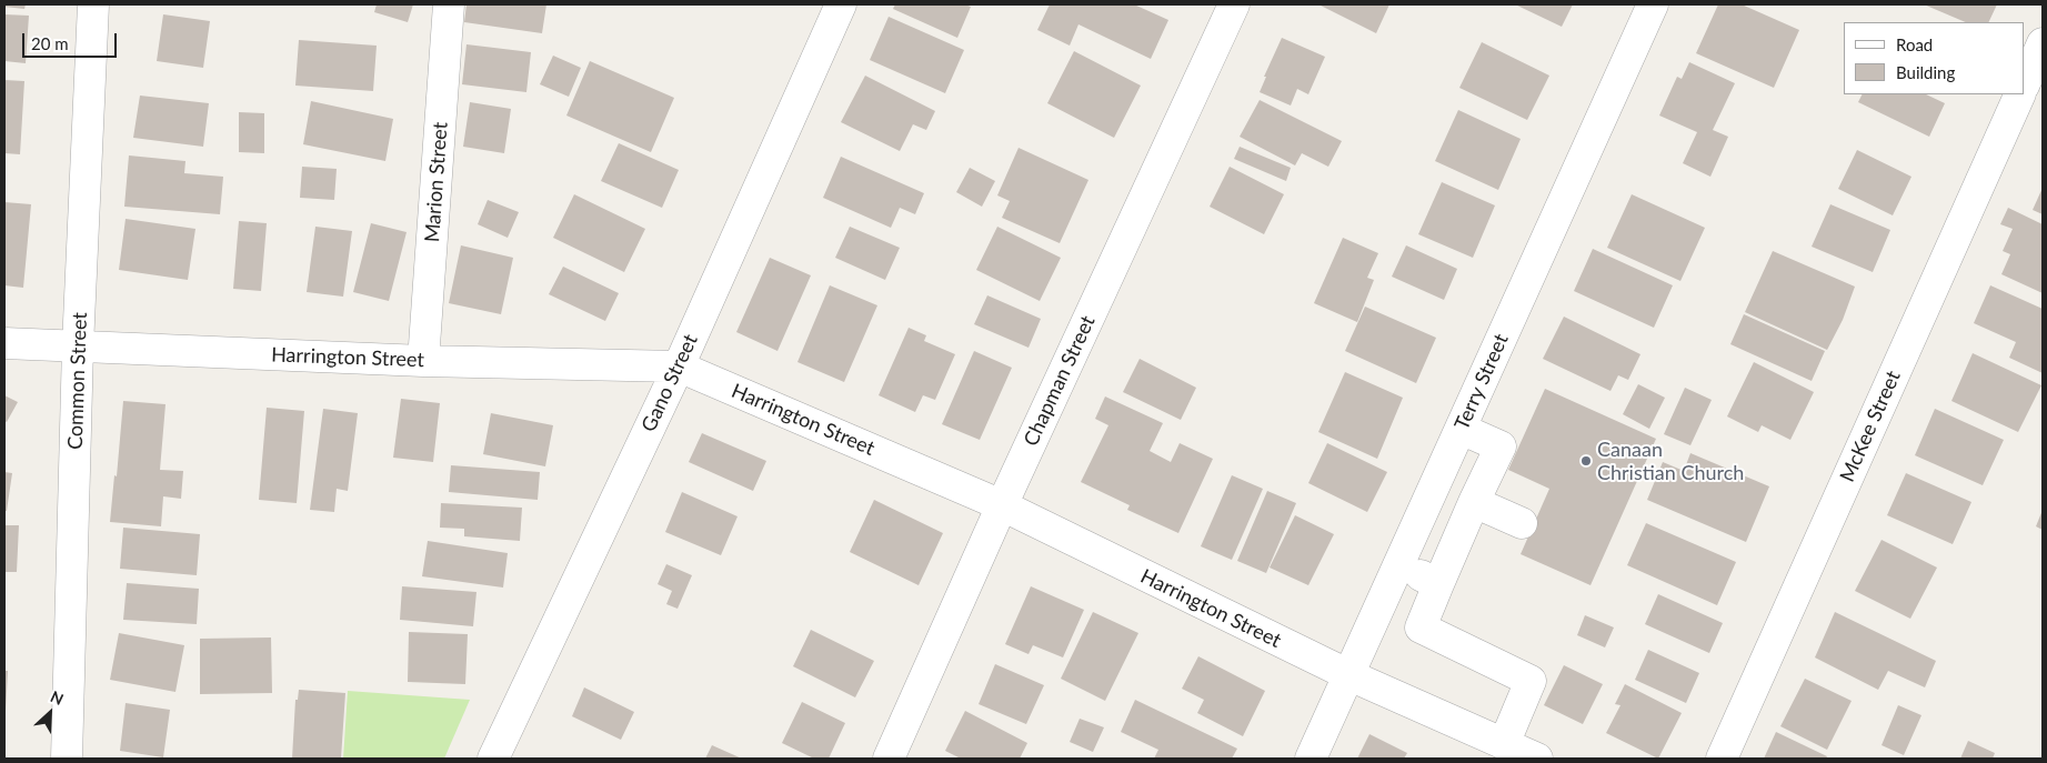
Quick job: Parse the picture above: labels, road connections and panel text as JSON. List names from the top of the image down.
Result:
{
  "streets": {
    "street": [
      "Marion Street",
      "Harrington Street",
      "Common Street",
      "Chapman Street",
      "Terry Street",
      "Gano Street",
      "McKee Street"
    ]
  },
  "crossings": [
    ["Marion Street", "Harrington Street"],
    ["Harrington Street", "Common Street"],
    ["Harrington Street", "Chapman Street"],
    ["Harrington Street", "Terry Street"],
    ["Harrington Street", "Gano Street"]
  ],
  "places": ["Canaan Christian Church"],
  "legend": ["Road", "Building"],
  "scale_bar": "20 m",
  "north": "top right"
}
